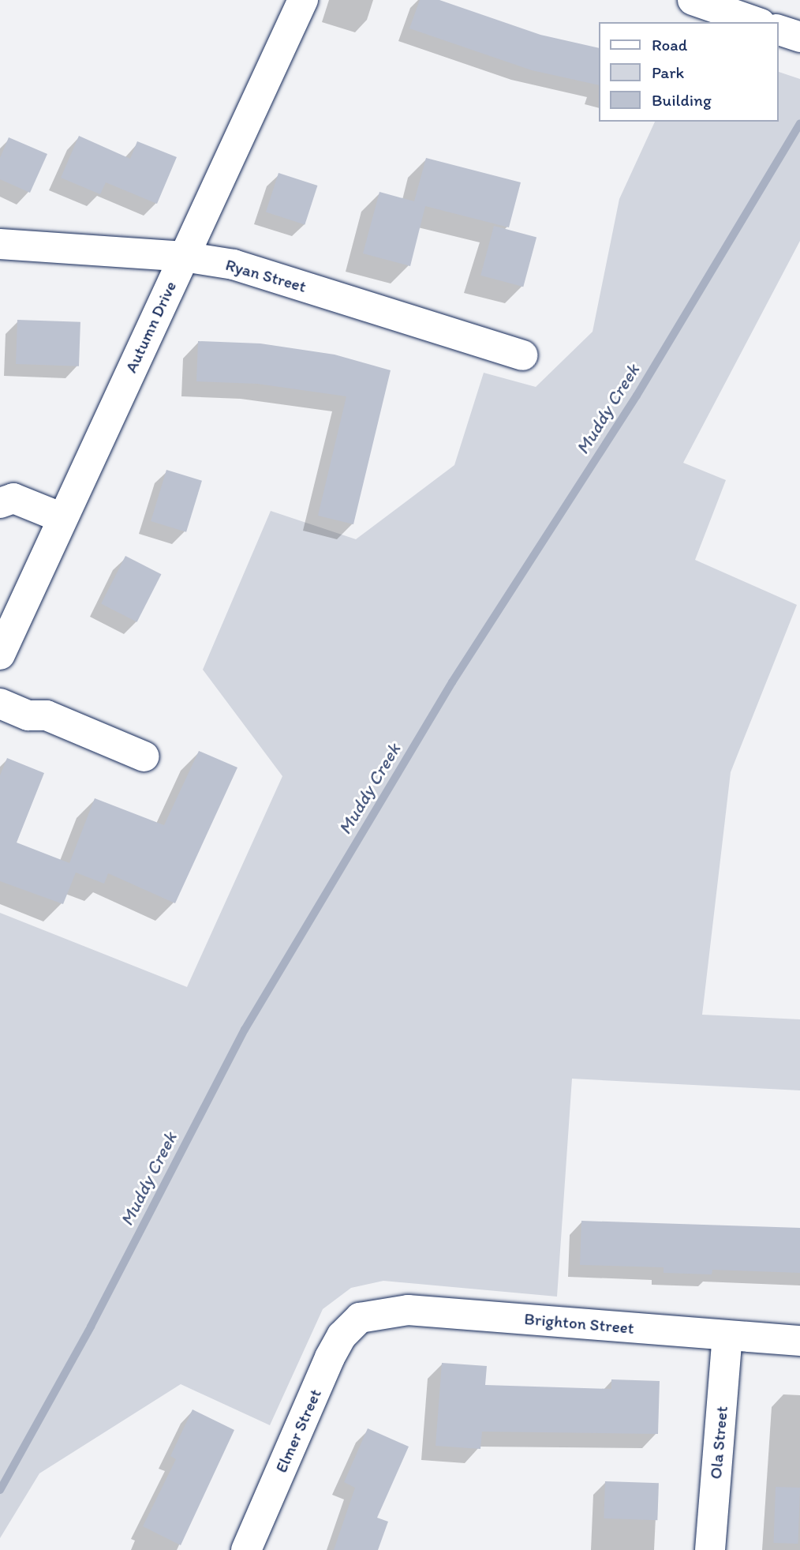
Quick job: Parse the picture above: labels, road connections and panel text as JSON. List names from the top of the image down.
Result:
{
  "streets": {
    "street": [
      "Ryan Street",
      "Autumn Drive",
      "Brighton Street",
      "Elmer Street",
      "Ola Street"
    ]
  },
  "crossings": [
    ["Ryan Street", "Autumn Drive"],
    ["Brighton Street", "Elmer Street"],
    ["Brighton Street", "Ola Street"]
  ],
  "water": ["Muddy Creek"],
  "legend": ["Road", "Park", "Building"]
}
